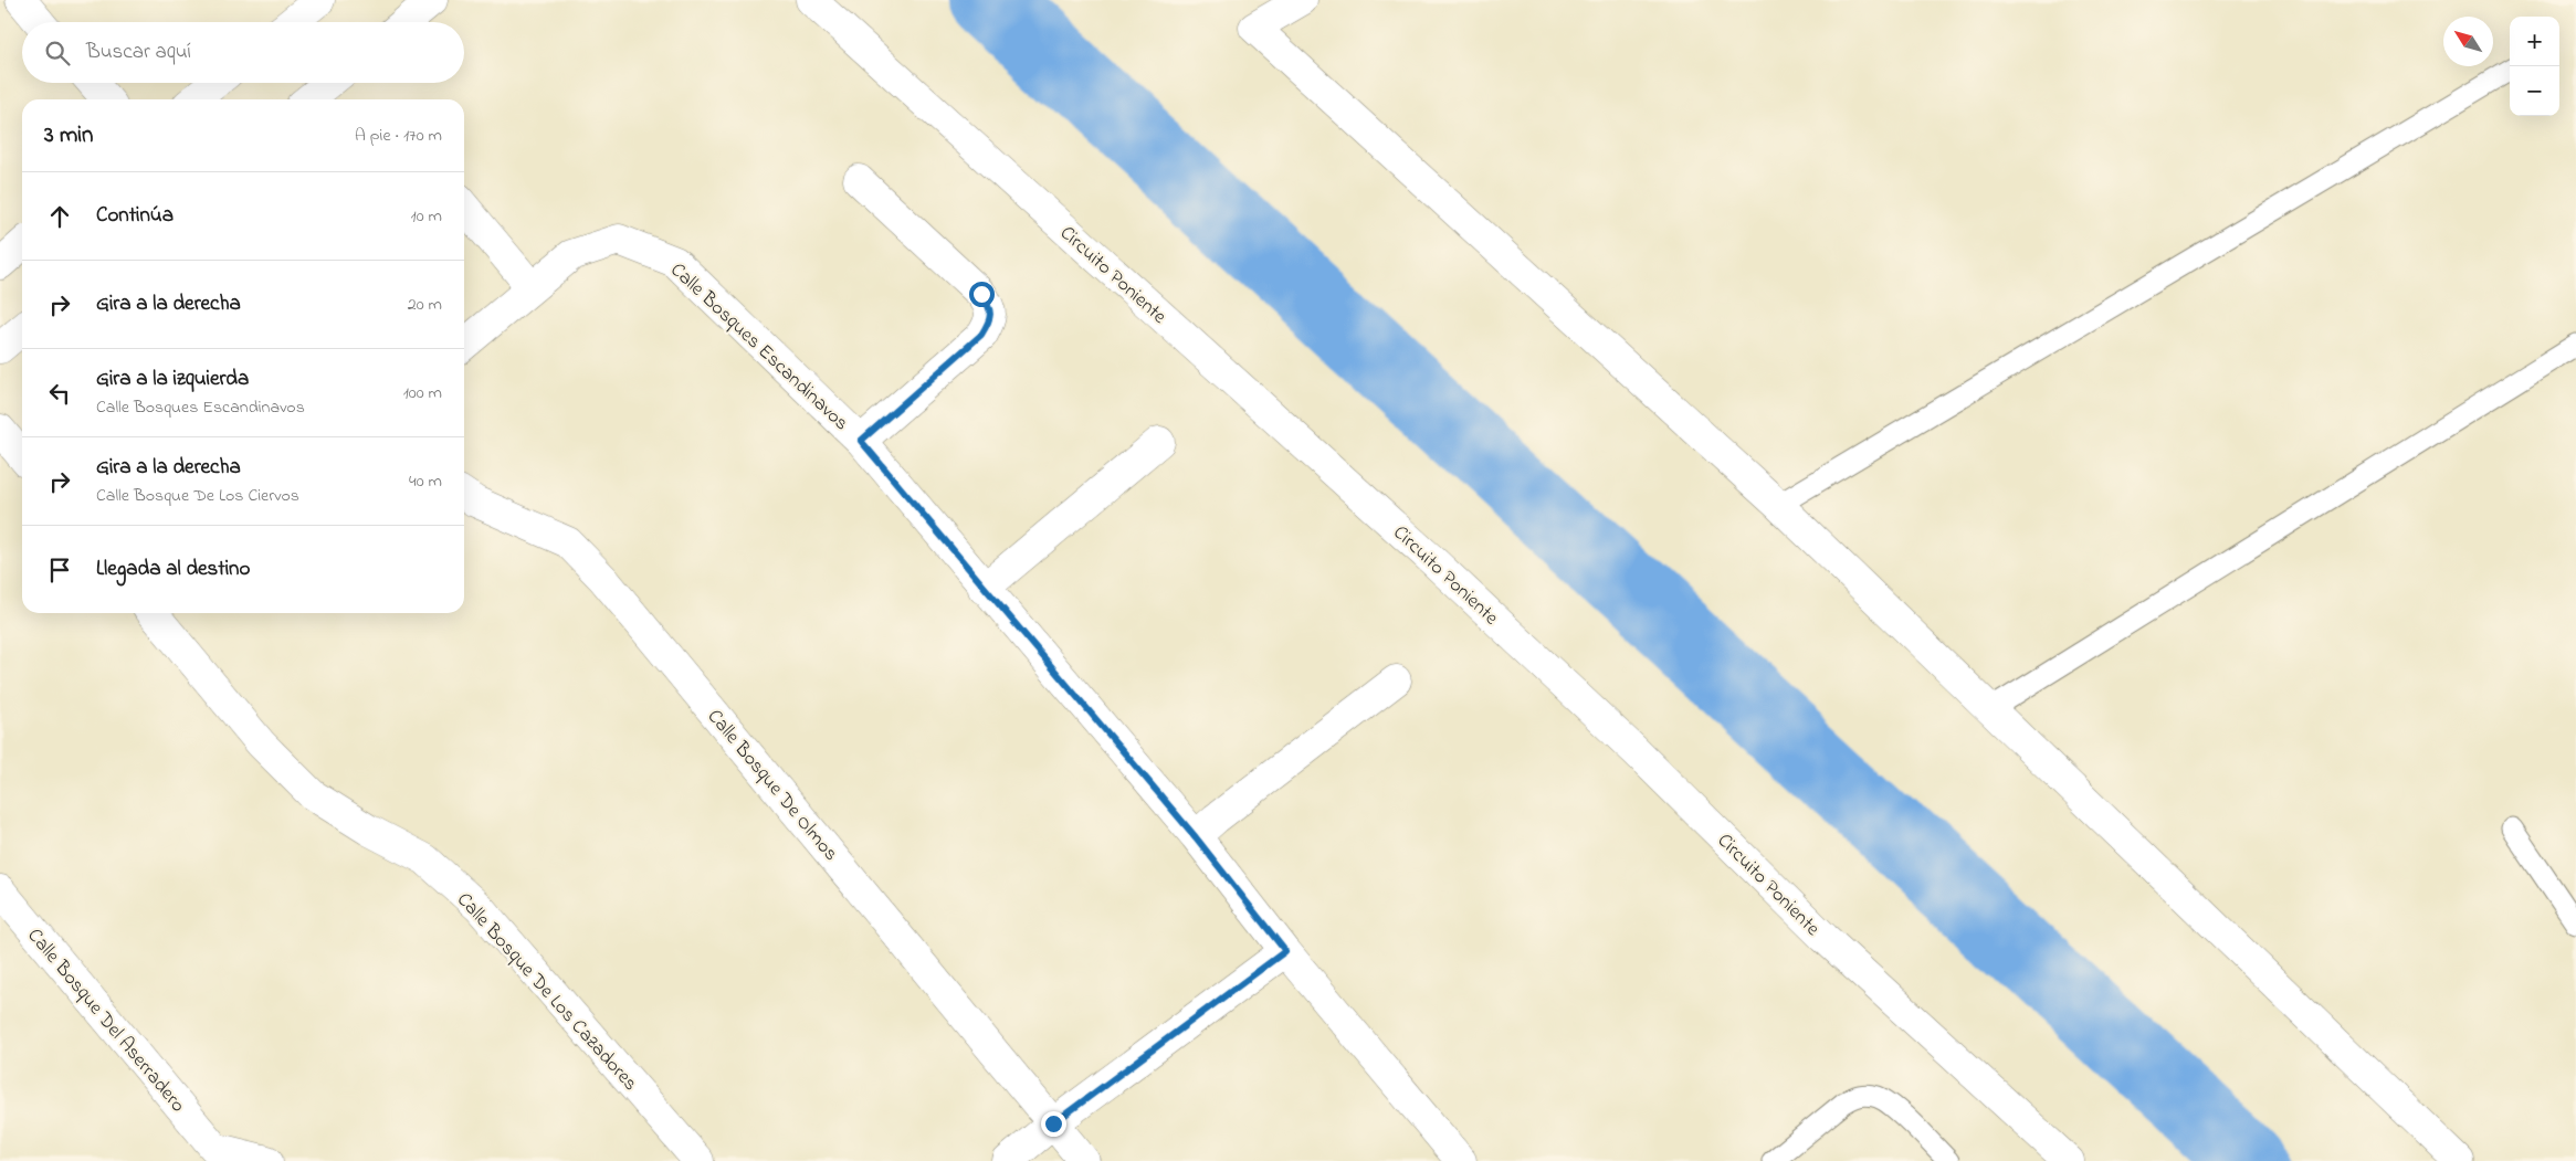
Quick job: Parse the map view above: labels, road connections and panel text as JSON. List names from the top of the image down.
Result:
{
  "streets": {
    "street": [
      "Circuito Poniente",
      "Calle Bosques Escandinavos",
      "Calle Bosque De Olmos",
      "Calle Bosque De Los Cazadores",
      "Calle Bosque Del Aserradero"
    ]
  },
  "north": "top left",
  "page": {
    "map_buttons": ["+", "−"],
    "search": "Buscar aquí",
    "heading": ["3 min", "A pie · 170 m"],
    "list": [
      ["Continúa", "10 m"],
      ["Gira a la derecha", "20 m"],
      ["Gira a la izquierda", "Calle Bosques Escandinavos", "100 m"],
      ["Gira a la derecha", "Calle Bosque De Los Ciervos", "40 m"],
      "Llegada al destino"
    ]
  }
}
